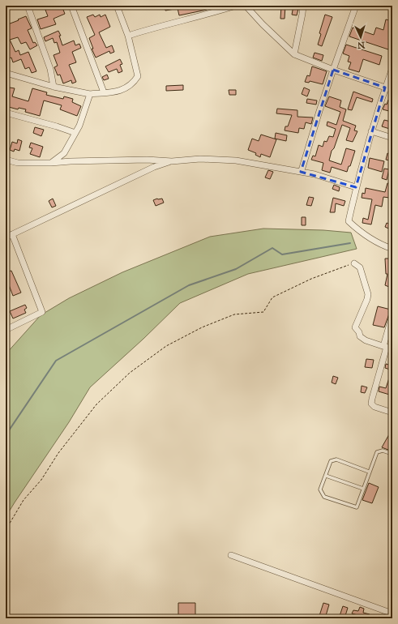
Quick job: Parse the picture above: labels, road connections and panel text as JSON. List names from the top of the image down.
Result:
{
  "north": "bottom"
}
